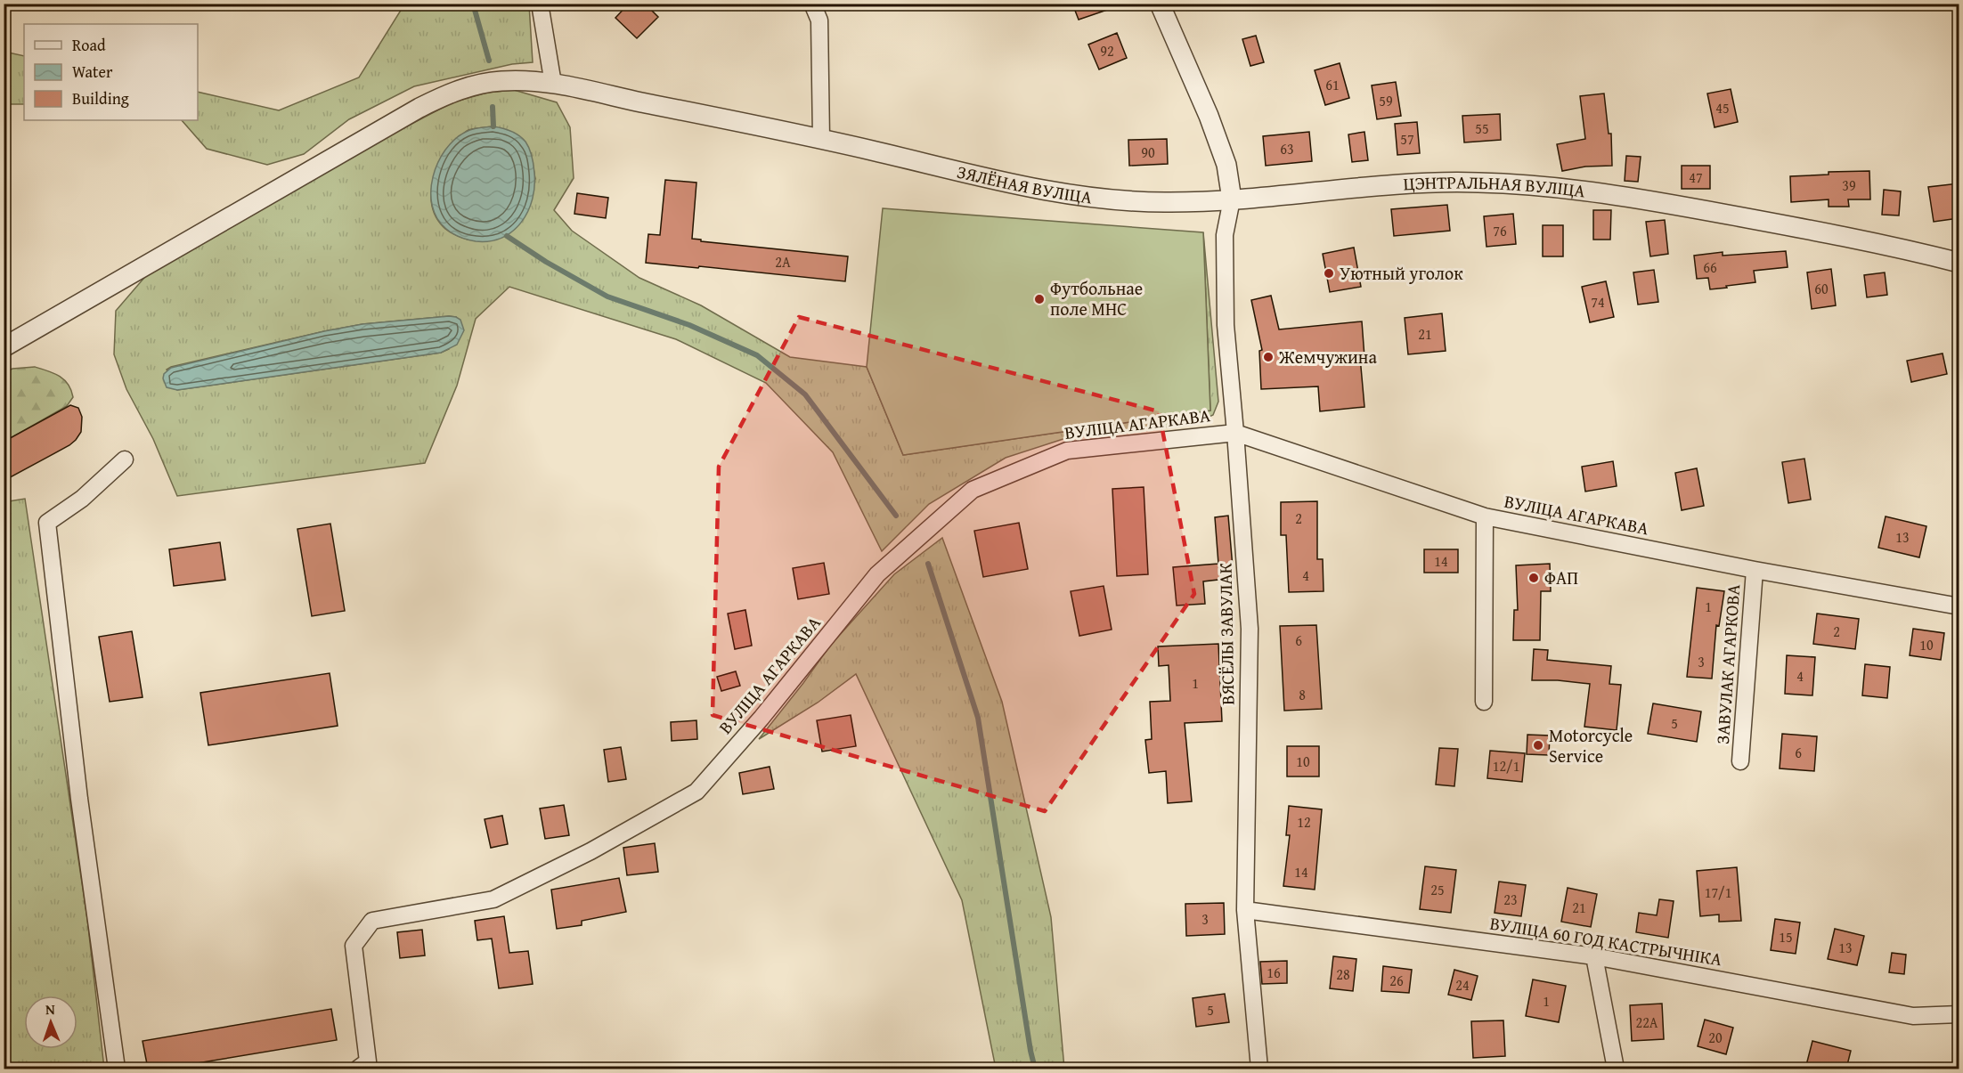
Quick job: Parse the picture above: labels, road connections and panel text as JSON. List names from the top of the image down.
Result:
{
  "streets": {
    "street": [
      "ЗЯЛЁНАЯ ВУЛІЦА",
      "ЦЭНТРАЛЬНАЯ ВУЛІЦА",
      "ВУЛІЦА АГАРКАВА",
      "ВЯСЁЛЫ ЗАВУЛАК",
      "ЗАВУЛАК АГАРКОВА",
      "ВУЛІЦА 60 ГОД КАСТРЫЧНІКА"
    ]
  },
  "crossings": [
    ["ЗЯЛЁНАЯ ВУЛІЦА", "ЦЭНТРАЛЬНАЯ ВУЛІЦА"],
    ["ЗЯЛЁНАЯ ВУЛІЦА", "ВЯСЁЛЫ ЗАВУЛАК"],
    ["ЦЭНТРАЛЬНАЯ ВУЛІЦА", "ВЯСЁЛЫ ЗАВУЛАК"],
    ["ВУЛІЦА АГАРКАВА", "ВЯСЁЛЫ ЗАВУЛАК"],
    ["ВУЛІЦА АГАРКАВА", "ЗАВУЛАК АГАРКОВА"],
    ["ВЯСЁЛЫ ЗАВУЛАК", "ВУЛІЦА 60 ГОД КАСТРЫЧНІКА"]
  ],
  "places": [
    "Уютный уголок",
    "Футбольнае поле МНС",
    "Жемчужина",
    "ФАП",
    "Motorcycle Service"
  ],
  "house_numbers": [
    "92",
    "61",
    "59",
    "45",
    "55",
    "57",
    "63",
    "90",
    "47",
    "39",
    "76",
    "2А",
    "66",
    "60",
    "74",
    "21",
    "2",
    "13",
    "14",
    "4",
    "1",
    "2",
    "6",
    "10",
    "3",
    "4",
    "1",
    "8",
    "5",
    "6",
    "10",
    "12/1",
    "12",
    "14",
    "25",
    "17/1",
    "23",
    "21",
    "3",
    "15",
    "13",
    "16",
    "28",
    "26",
    "24",
    "1",
    "5",
    "22А",
    "20"
  ],
  "legend": ["Road", "Water", "Building"],
  "north": "top"
}
